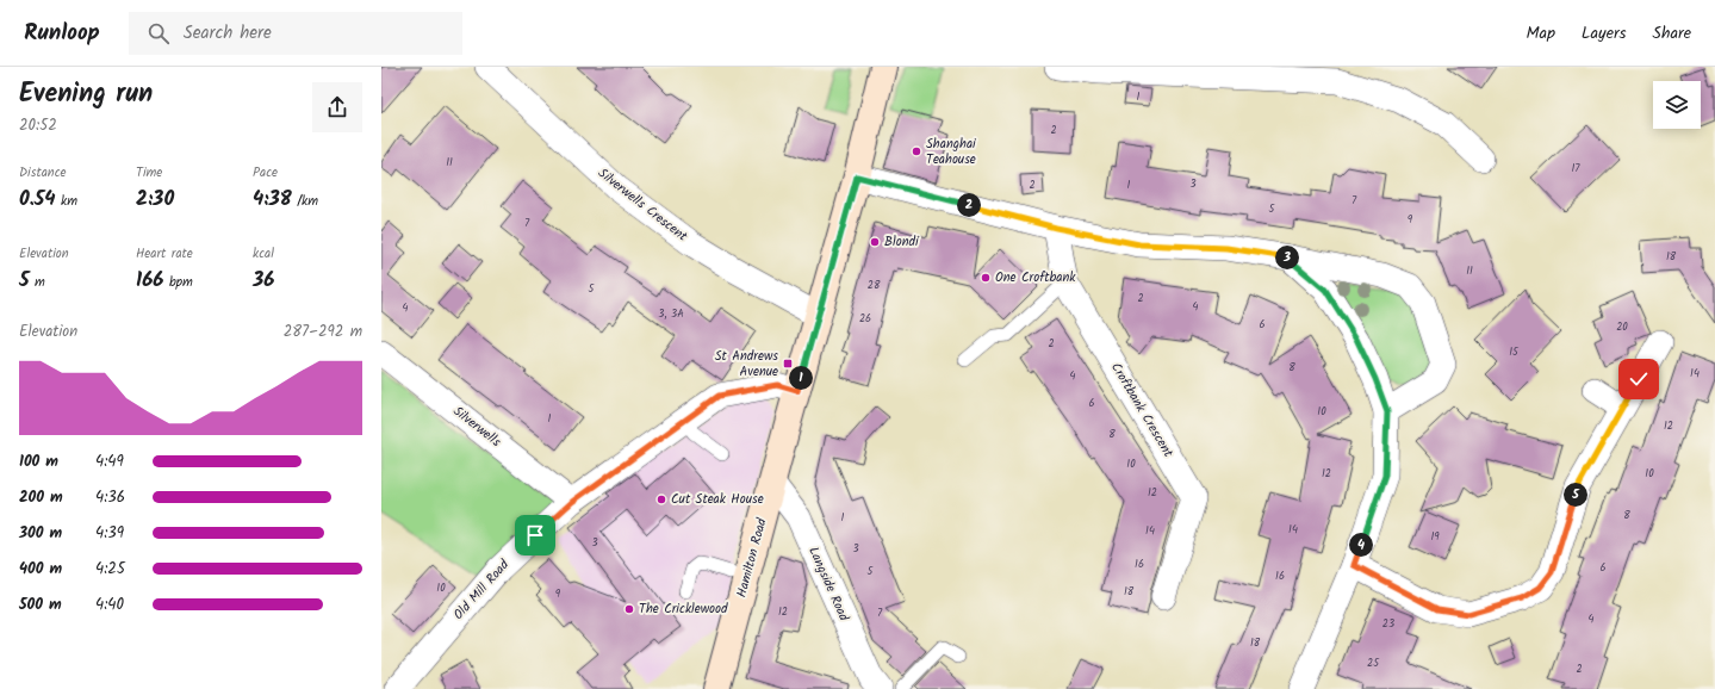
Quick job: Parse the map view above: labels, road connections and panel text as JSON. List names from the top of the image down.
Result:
{
  "streets": {
    "main road": ["Hamilton Road"],
    "street": [
      "Silverwells Crescent",
      "Croftbank Crescent",
      "Silverwells",
      "Langside Road",
      "Old Mill Road"
    ]
  },
  "crossings": [
    ["Silverwells Crescent", "Hamilton Road"],
    ["Silverwells", "Old Mill Road"],
    ["Hamilton Road", "Langside Road"],
    ["Hamilton Road", "Old Mill Road"]
  ],
  "places": {
    "other": [
      "Shanghai Teahouse",
      "Blondi",
      "One Croftbank",
      "Cut Steak House",
      "The Cricklewood"
    ],
    "transit": ["St Andrews Avenue"]
  },
  "house_numbers": [
    "1",
    "2",
    "11",
    "17",
    "3",
    "2",
    "1",
    "7",
    "5",
    "9",
    "7",
    "18",
    "11",
    "28",
    "5",
    "2",
    "4",
    "4",
    "3, 3A",
    "26",
    "6",
    "20",
    "2",
    "15",
    "8",
    "14",
    "4",
    "6",
    "10",
    "1",
    "12",
    "8",
    "10",
    "12",
    "10",
    "12",
    "8",
    "1",
    "14",
    "14",
    "19",
    "3",
    "3",
    "16",
    "6",
    "5",
    "16",
    "10",
    "18",
    "9",
    "12",
    "7",
    "4",
    "23",
    "18",
    "25",
    "2"
  ],
  "page": {
    "header": "Runloop",
    "search": "Search here",
    "nav": ["Map", "Layers", "Share"],
    "heading": ["Evening run", "20:52"],
    "stats": [
      ["Distance", "0.54 km"],
      ["Time", "2:30"],
      ["Pace", "4:38 /km"],
      ["Elevation", "5 m"],
      ["Heart rate", "166 bpm"],
      ["kcal", "36"]
    ],
    "pins": [
      "2",
      "3",
      "1",
      "5",
      "4"
    ],
    "chart": ["Elevation", "287–292 m"],
    "list": [
      {
        "name": "100 m",
        "note": "4:49"
      },
      {
        "name": "200 m",
        "note": "4:36"
      },
      {
        "name": "300 m",
        "note": "4:39"
      },
      {
        "name": "400 m",
        "note": "4:25"
      },
      {
        "name": "500 m",
        "note": "4:40"
      }
    ]
  }
}
